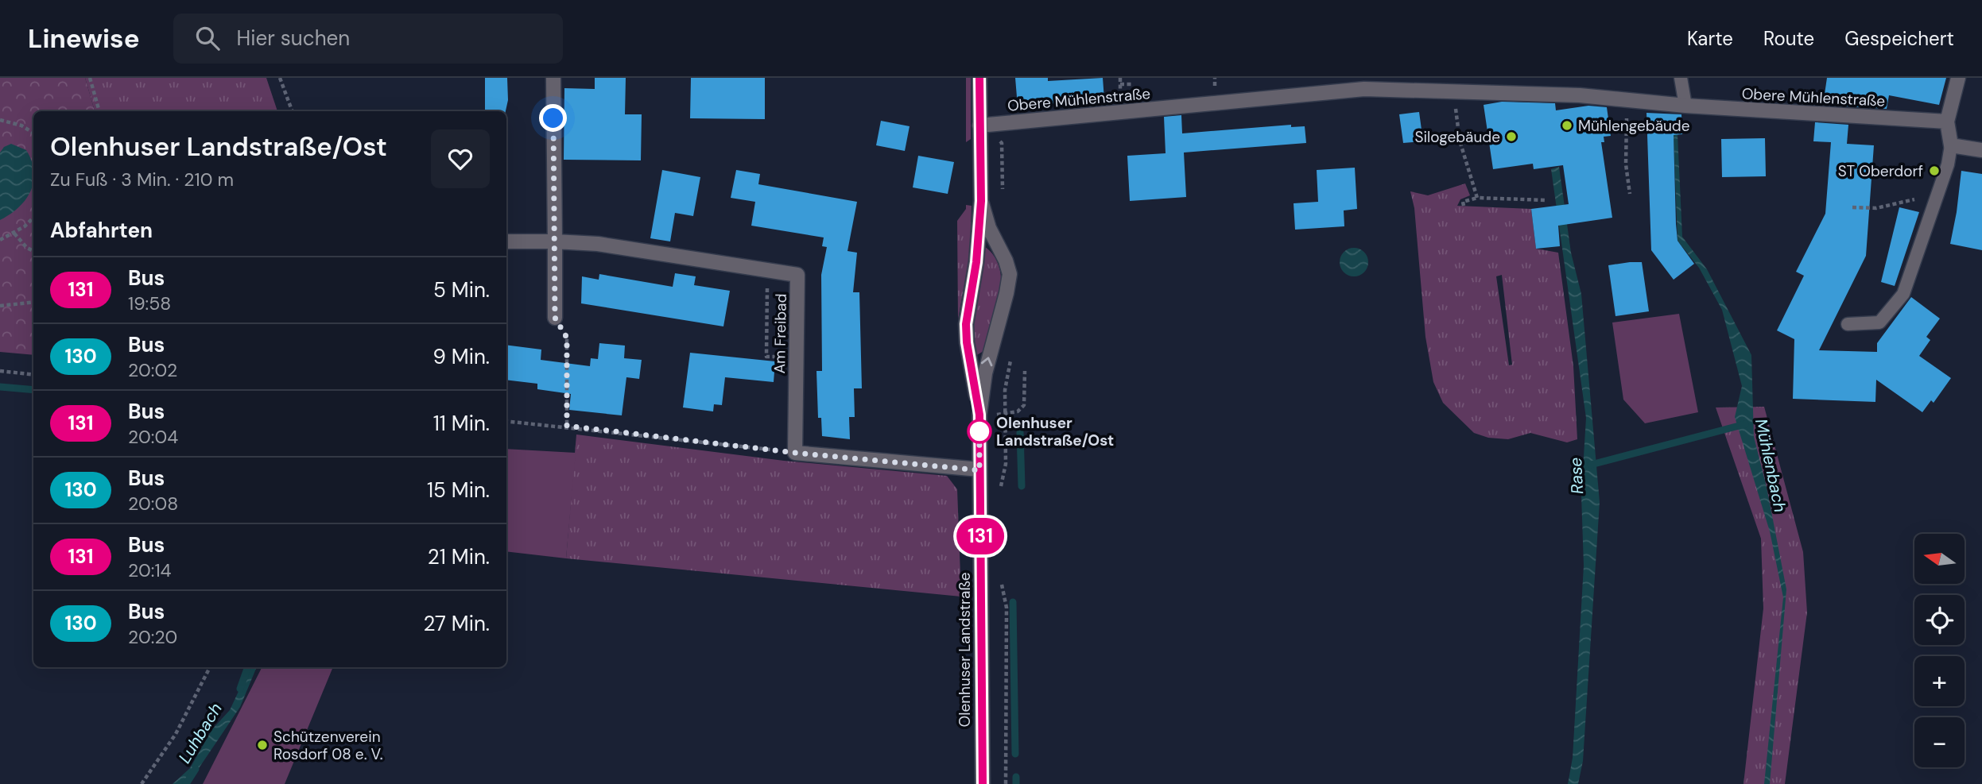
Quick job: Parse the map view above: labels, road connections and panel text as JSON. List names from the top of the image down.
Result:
{
  "streets": {
    "street": ["Obere Mühlenstraße", "Am Freibad", "Olenhuser Landstraße"]
  },
  "crossings": [
    ["Obere Mühlenstraße", "Olenhuser Landstraße"]
  ],
  "water": ["Mühlenbach", "Rase", "Luhbach"],
  "places": [
    "Mühlengebäude",
    "Silogebäude",
    "ST Oberdorf",
    "Olenhuser Landstraße/Ost",
    "Schützenverein Rosdorf 08 e. V."
  ],
  "lines": ["bus line 131"],
  "north": "left",
  "page": {
    "header": "Linewise",
    "search": "Hier suchen",
    "nav": ["Karte", "Route", "Gespeichert"],
    "on_map": "131",
    "heading": [
      ["Olenhuser Landstraße/Ost", "Zu Fuß · 3 Min. · 210 m"],
      "Abfahrten"
    ],
    "list": [
      {
        "mark": "131",
        "name": "Bus",
        "note": "19:58",
        "value": "5 Min."
      },
      {
        "mark": "130",
        "name": "Bus",
        "note": "20:02",
        "value": "9 Min."
      },
      {
        "mark": "131",
        "name": "Bus",
        "note": "20:04",
        "value": "11 Min."
      },
      {
        "mark": "130",
        "name": "Bus",
        "note": "20:08",
        "value": "15 Min."
      },
      {
        "mark": "131",
        "name": "Bus",
        "note": "20:14",
        "value": "21 Min."
      },
      {
        "mark": "130",
        "name": "Bus",
        "note": "20:20",
        "value": "27 Min."
      }
    ],
    "map_buttons": ["+", "−"]
  }
}
